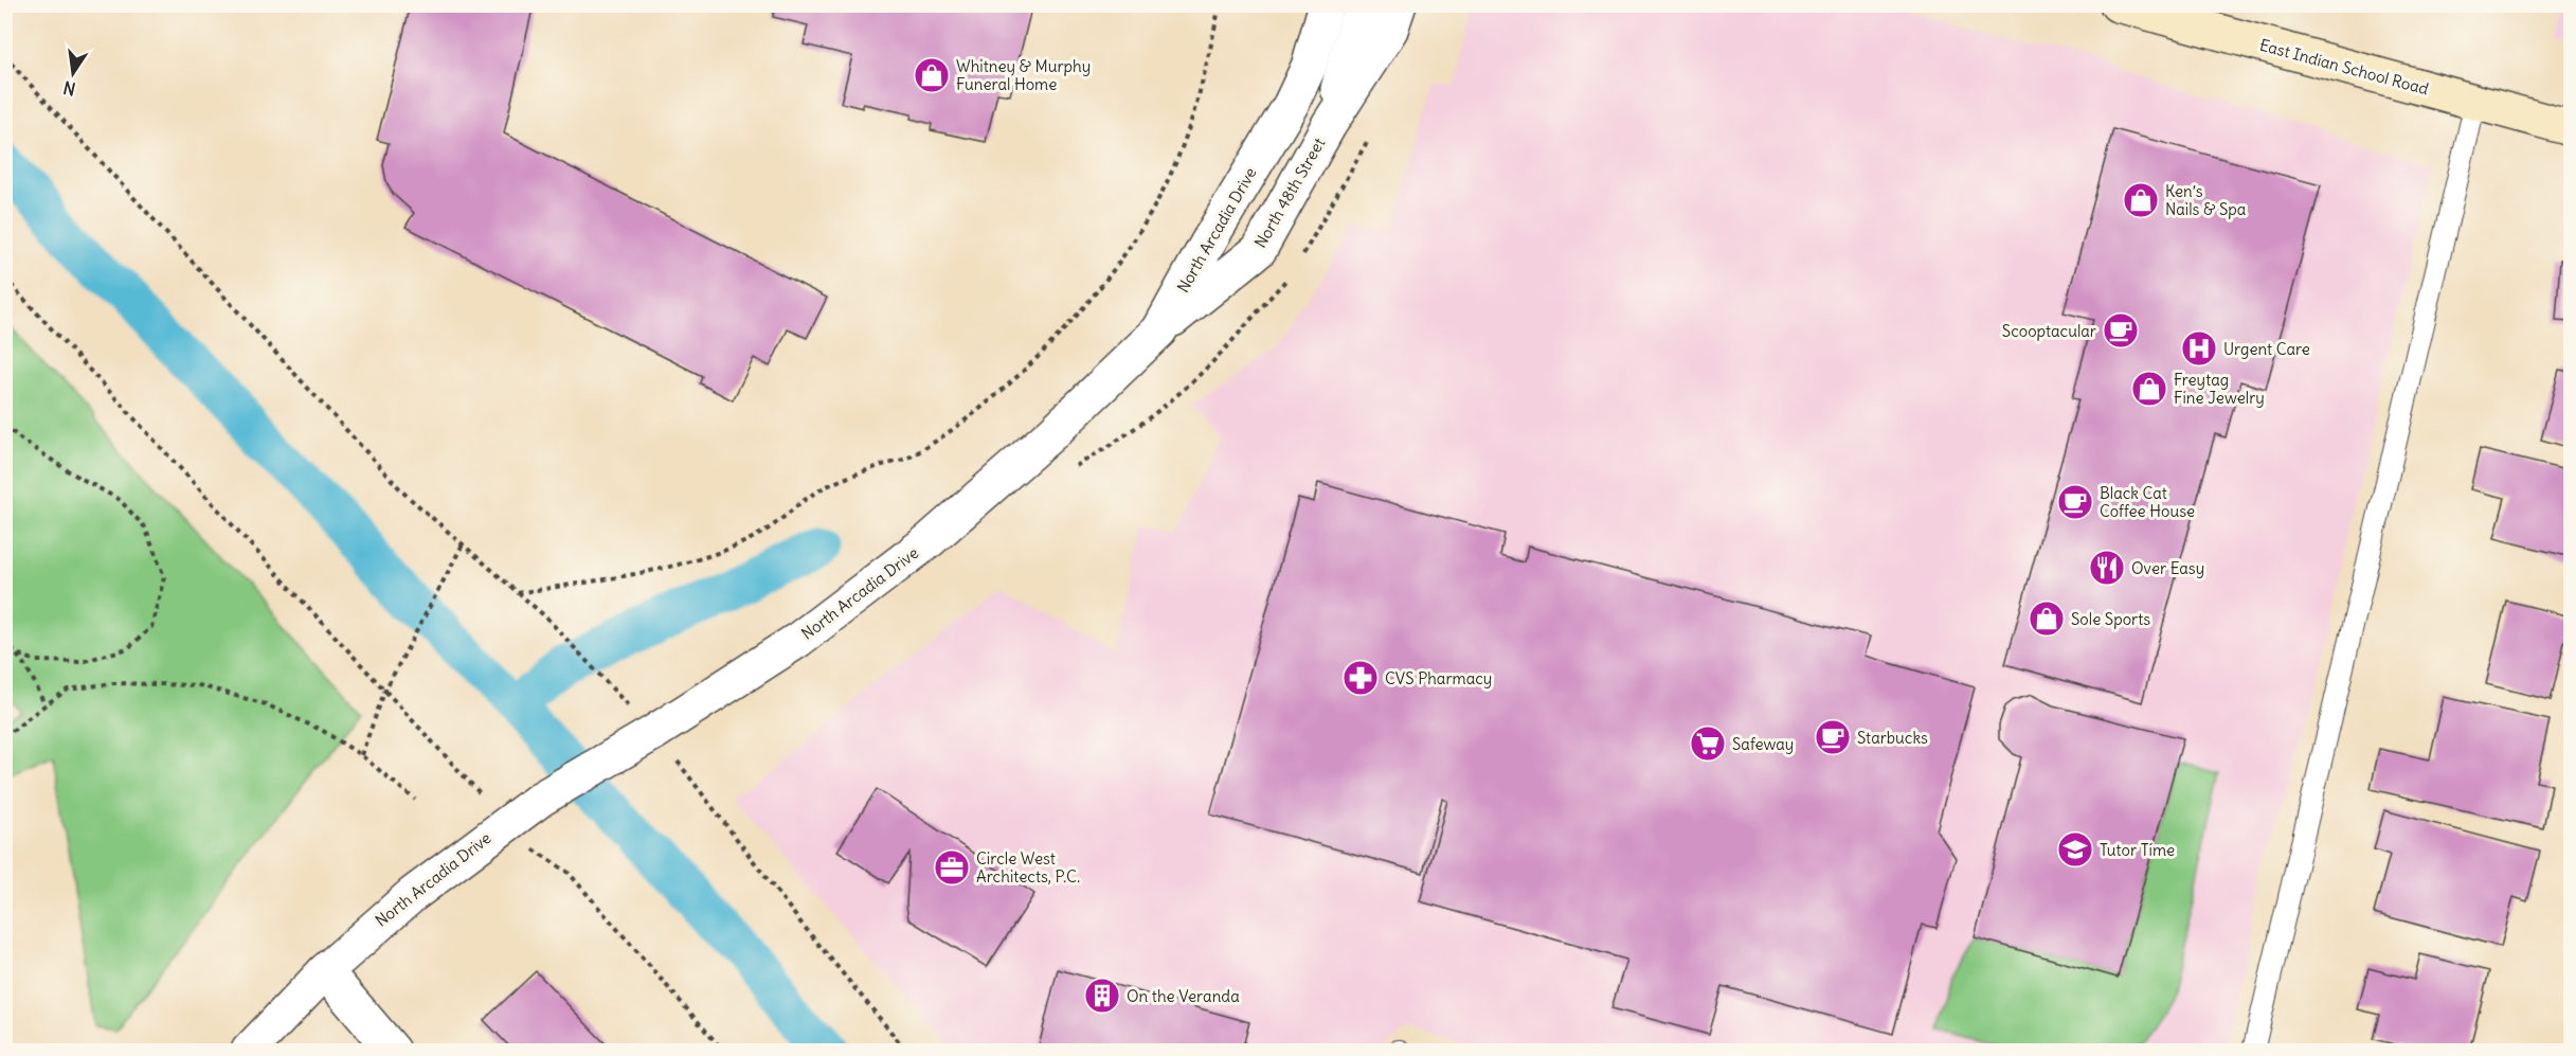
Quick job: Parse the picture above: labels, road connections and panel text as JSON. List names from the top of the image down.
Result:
{
  "streets": {
    "main road": ["East Indian School Road"],
    "street": ["North 48th Street", "North Arcadia Drive"]
  },
  "crossings": [
    ["North 48th Street", "North Arcadia Drive"]
  ],
  "places": {
    "shop": [
      "Whitney & Murphy Funeral Home",
      "Ken’s Nails & Spa",
      "Freytag Fine Jewelry",
      "Sole Sports"
    ],
    "cafe": ["Scooptacular", "Black Cat Coffee House", "Starbucks"],
    "hospital": ["Urgent Care"],
    "restaurant": ["Over Easy"],
    "pharmacy": ["CVS Pharmacy"],
    "supermarket": ["Safeway"],
    "school or university": ["Tutor Time"],
    "office": ["Circle West Architects, P.C."],
    "building": ["On the Veranda"]
  },
  "north": "bottom"
}
